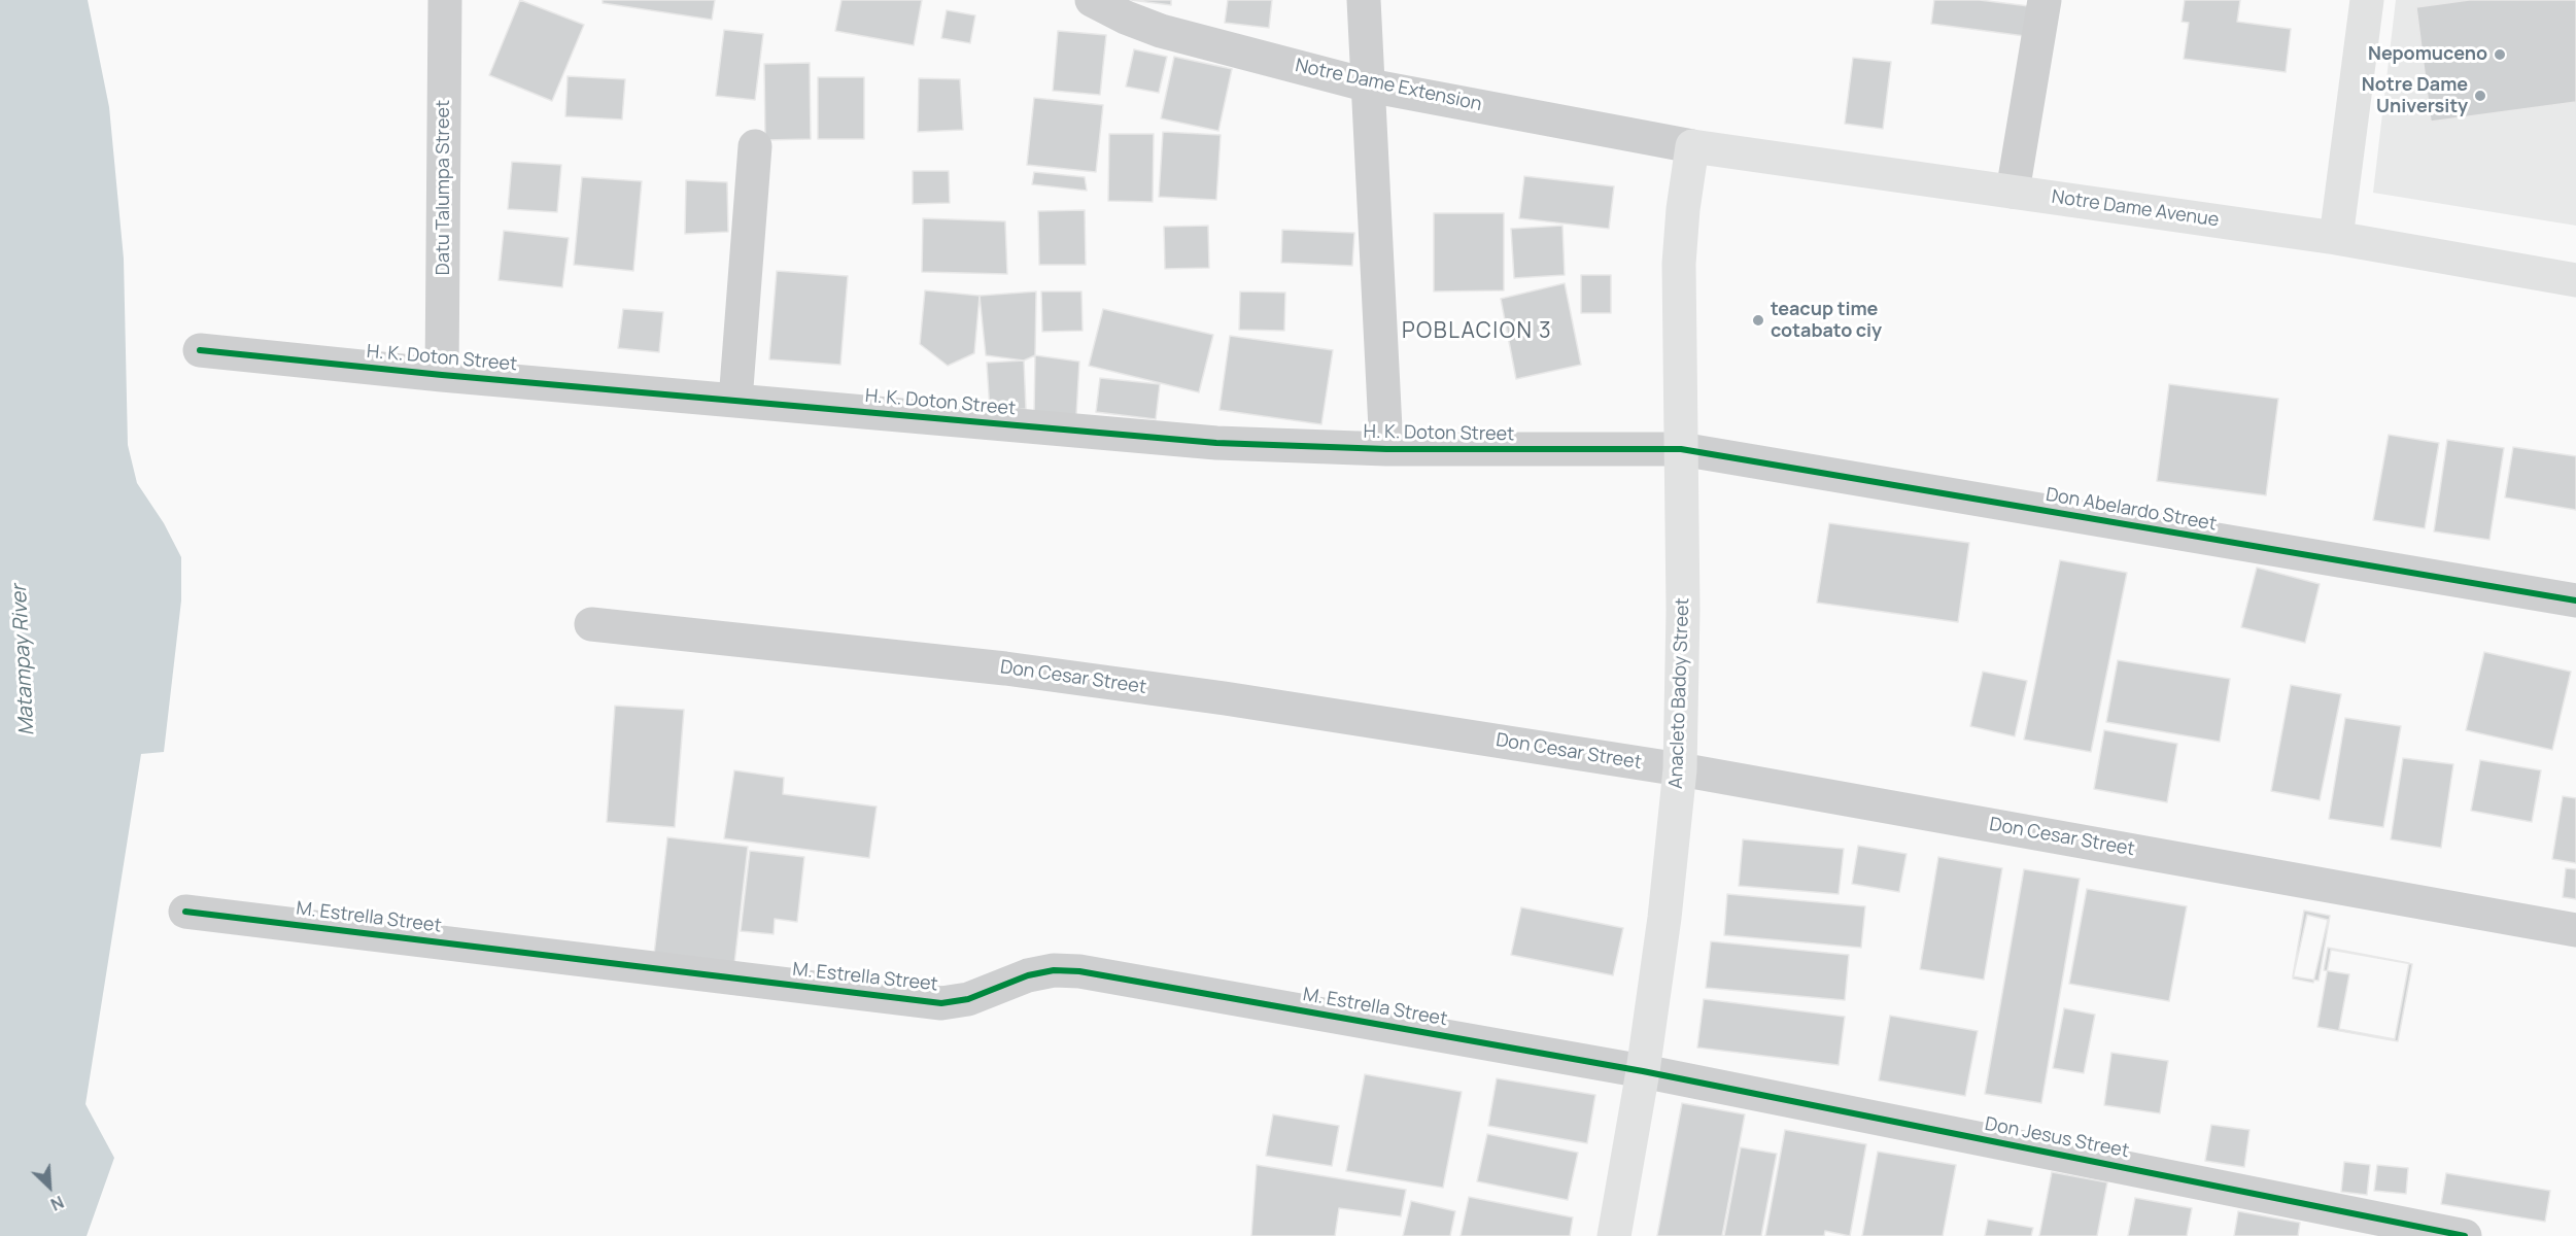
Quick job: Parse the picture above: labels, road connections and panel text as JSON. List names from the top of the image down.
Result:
{
  "streets": {
    "main road": ["Notre Dame Avenue", "Anacleto Badoy Street"],
    "street": [
      "Notre Dame Extension",
      "Datu Talumpa Street",
      "H. K. Doton Street",
      "Don Abelardo Street",
      "Don Cesar Street",
      "M. Estrella Street",
      "Don Jesus Street"
    ]
  },
  "crossings": [
    ["Notre Dame Extension", "Notre Dame Avenue"],
    ["Notre Dame Extension", "Anacleto Badoy Street"],
    ["Datu Talumpa Street", "H. K. Doton Street"],
    ["Notre Dame Avenue", "Anacleto Badoy Street"],
    ["H. K. Doton Street", "Don Abelardo Street"],
    ["H. K. Doton Street", "Anacleto Badoy Street"],
    ["Don Abelardo Street", "Anacleto Badoy Street"],
    ["Don Cesar Street", "Anacleto Badoy Street"],
    ["Anacleto Badoy Street", "M. Estrella Street"],
    ["Anacleto Badoy Street", "Don Jesus Street"],
    ["M. Estrella Street", "Don Jesus Street"]
  ],
  "districts": ["POBLACION 3"],
  "water": ["Matampay River"],
  "places": ["Nepomuceno", "Notre Dame University", "teacup time cotabato ciy"],
  "north": "bottom right"
}
